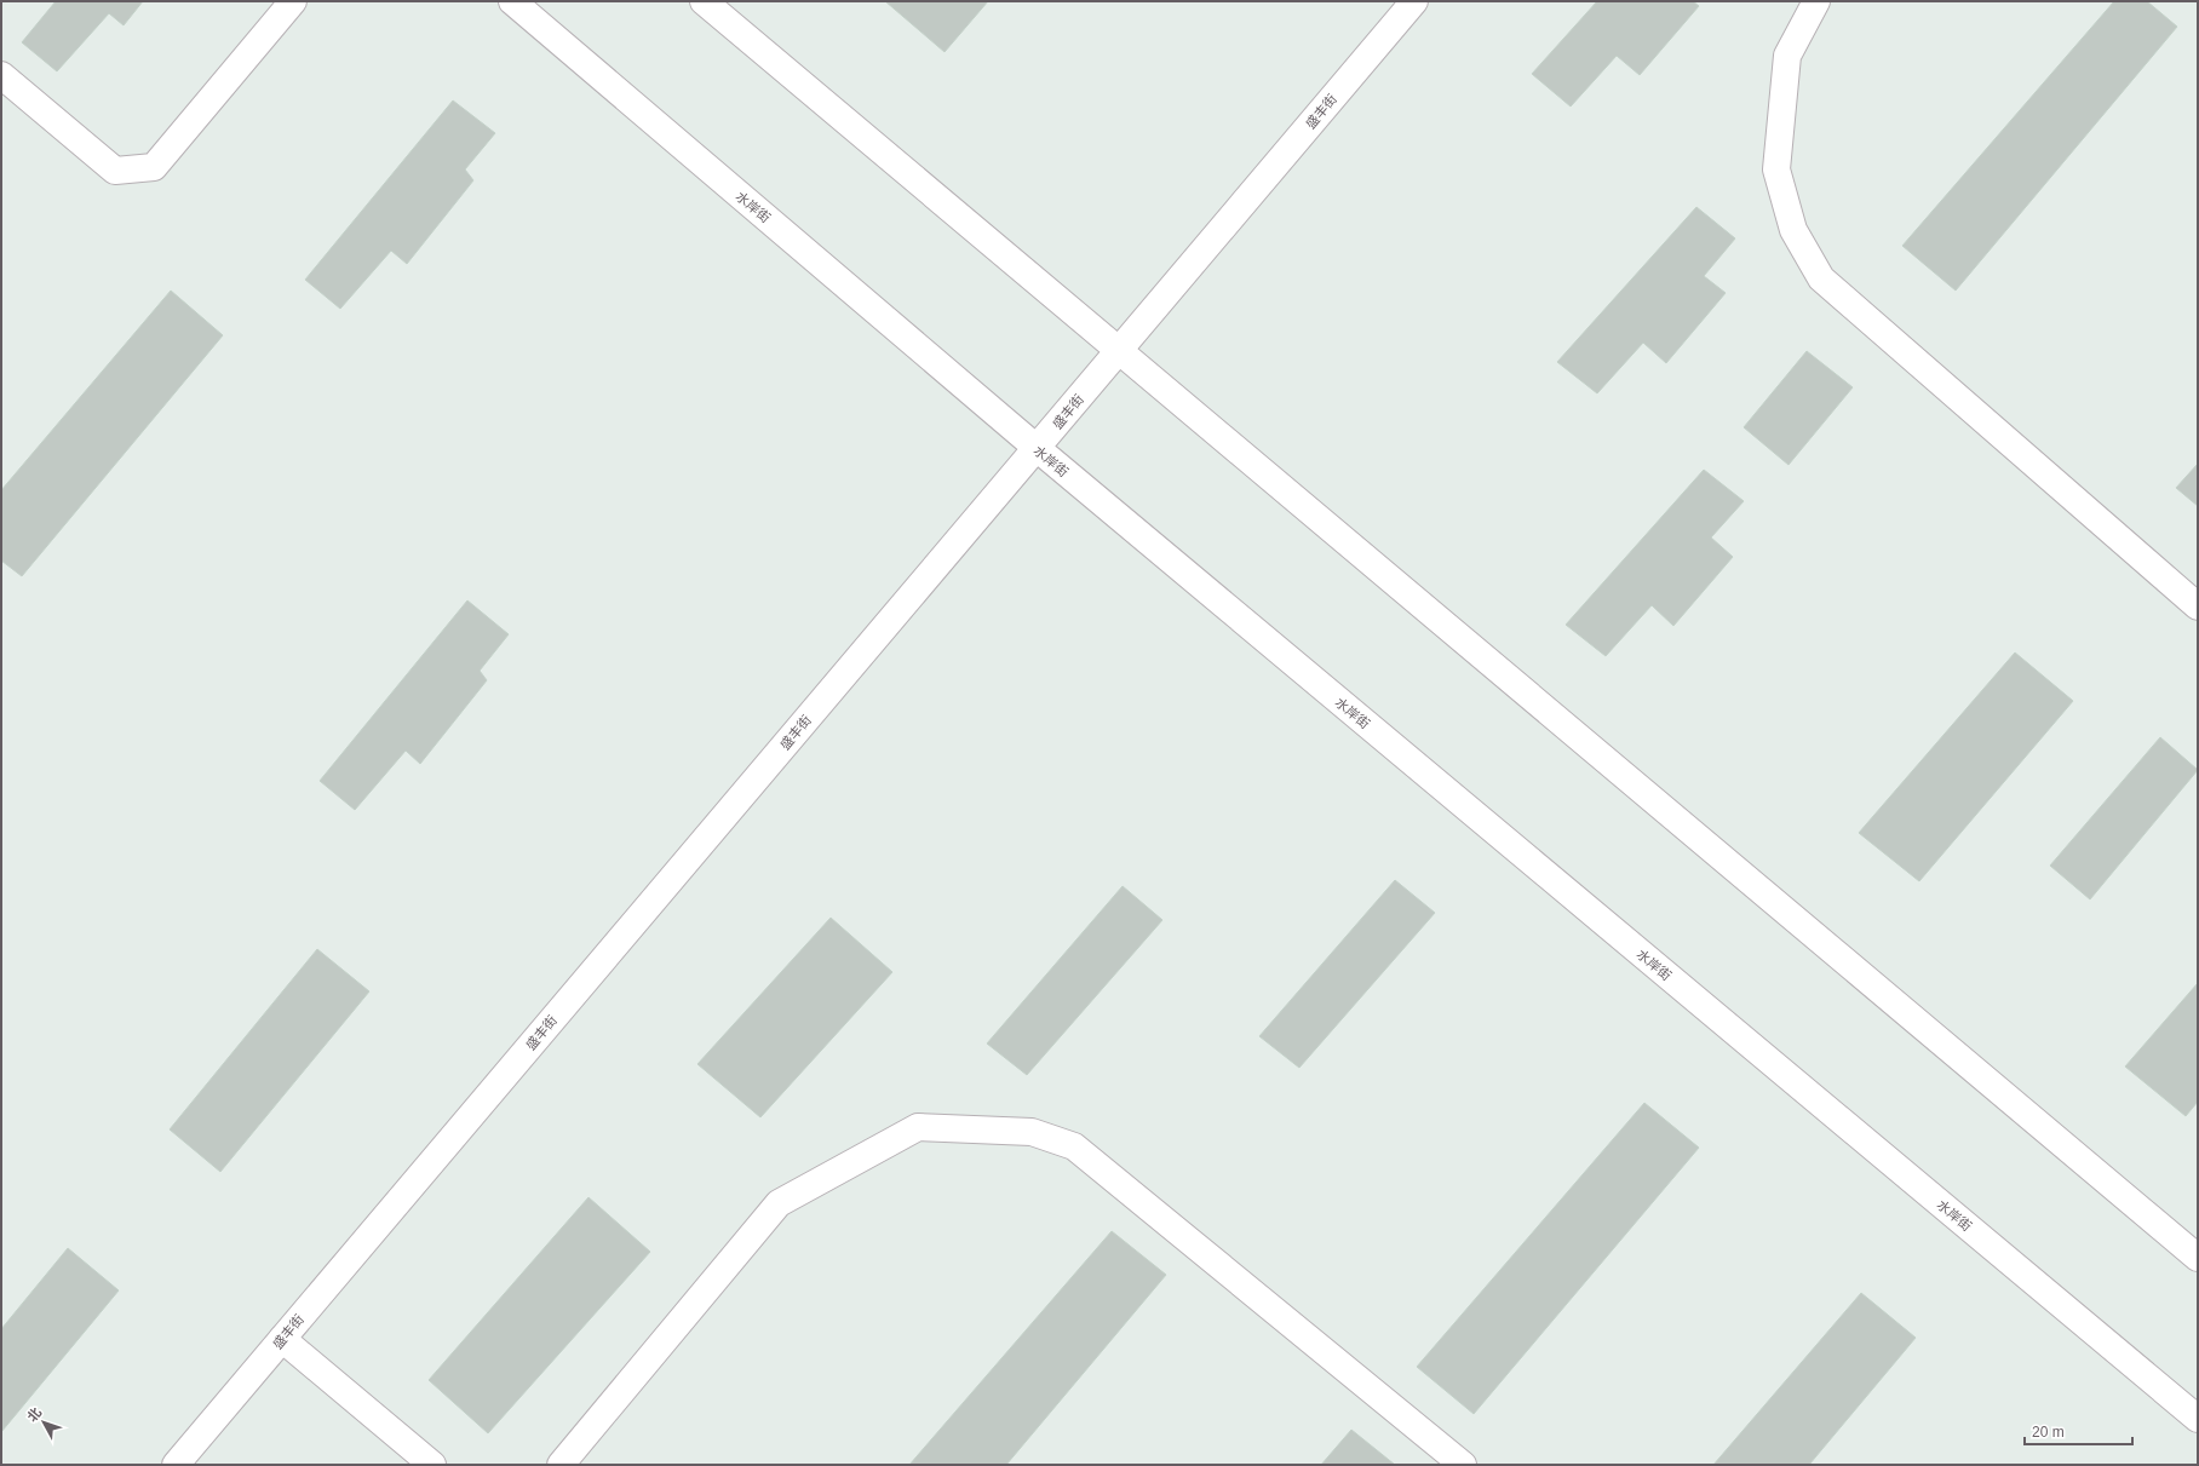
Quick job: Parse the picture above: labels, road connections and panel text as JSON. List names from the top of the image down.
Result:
{
  "streets": {
    "street": ["盛丰街", "水岸街"]
  },
  "crossings": [
    ["盛丰街", "水岸街"]
  ],
  "scale_bar": "20 m",
  "north": "top left"
}
